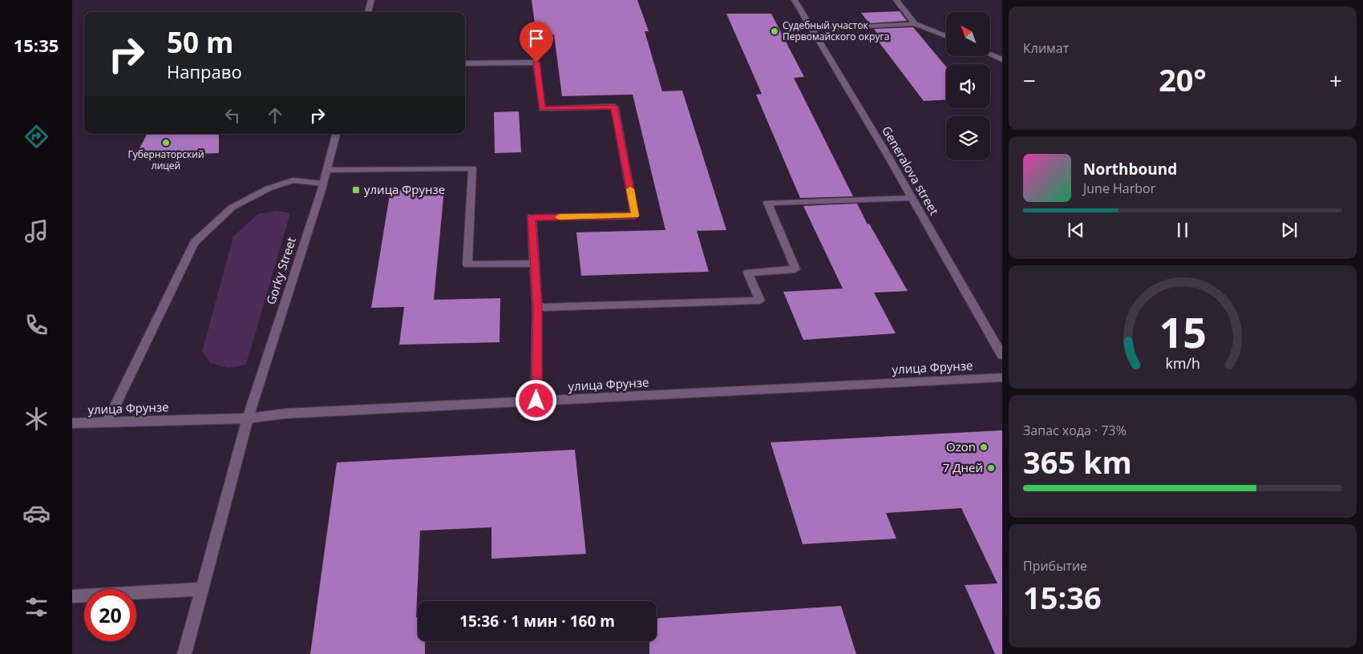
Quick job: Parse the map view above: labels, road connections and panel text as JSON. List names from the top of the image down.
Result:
{
  "streets": {
    "street": ["Generalova street", "Gorky Street", "улица Фрунзе"]
  },
  "crossings": [
    ["Gorky Street", "улица Фрунзе"]
  ],
  "places": {
    "other": [
      "Судебный участок Первомайского округа",
      "Губернаторский лицей",
      "Ozon",
      "7 Дней"
    ],
    "transit": ["улица Фрунзе"]
  },
  "north": "top left",
  "page": {
    "tabs": "15:35",
    "tile": [
      "Климат",
      ["Запас хода · 73%", "365 km"],
      ["Прибытие", "15:36"]
    ],
    "turn": ["50 m", "Направо"],
    "heat": ["−", "20°", "+"],
    "song": ["Northbound", "June Harbor"],
    "limit": "20",
    "trip": "15:36 · 1 мин · 160 m",
    "gauge": ["15", "km/h"]
  }
}
